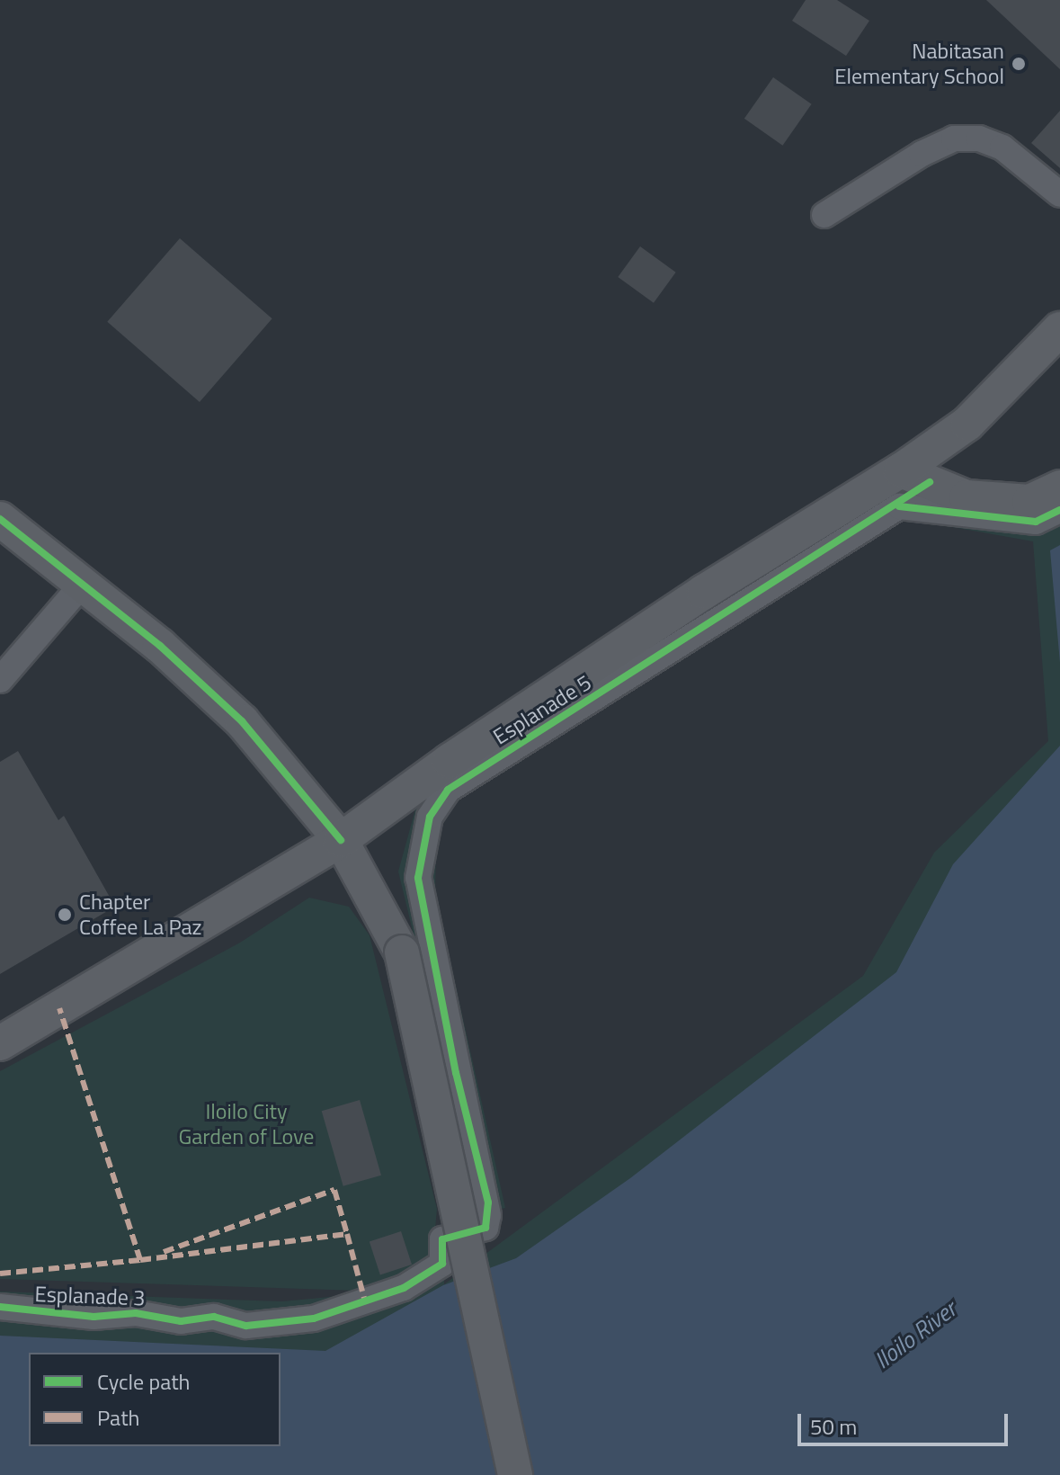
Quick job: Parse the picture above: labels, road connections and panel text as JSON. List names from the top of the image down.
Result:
{
  "streets": {
    "street": ["Esplanade 5", "Esplanade 3"]
  },
  "crossings": [
    ["Esplanade 5", "Esplanade 3"]
  ],
  "water": ["Iloilo River"],
  "parks": ["Iloilo City Garden of Love"],
  "places": ["Nabitasan Elementary School", "Chapter Coffee La Paz"],
  "legend": ["Cycle path", "Path"],
  "scale_bar": "50 m"
}
